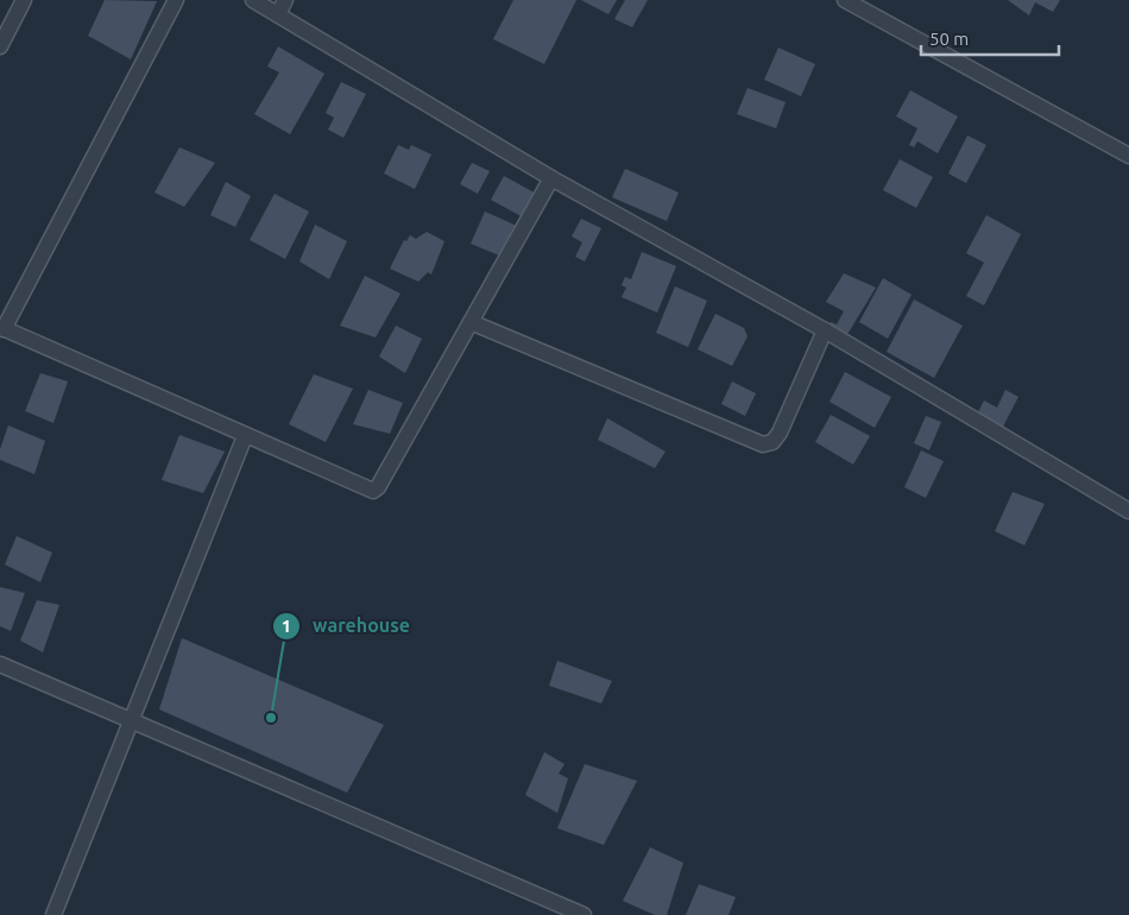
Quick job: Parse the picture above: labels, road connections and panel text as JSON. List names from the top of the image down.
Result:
{
  "places": ["warehouse"],
  "scale_bar": "50 m"
}
